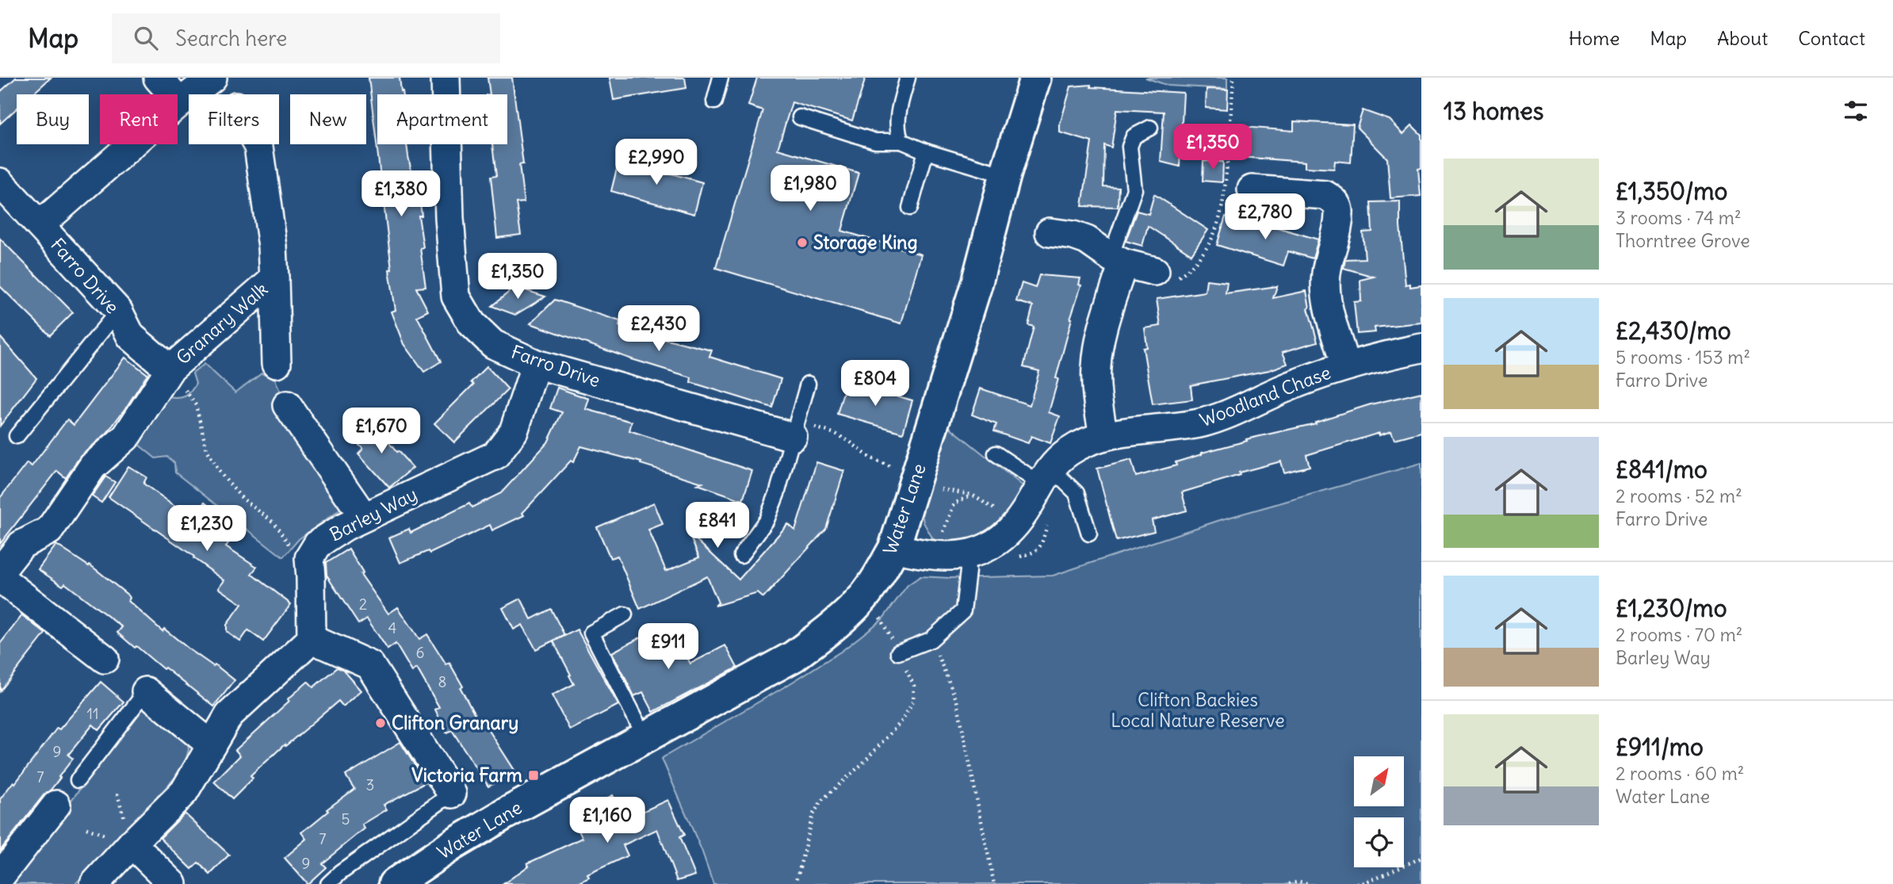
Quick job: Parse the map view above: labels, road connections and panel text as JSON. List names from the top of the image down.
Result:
{
  "streets": {
    "street": [
      "Farro Drive",
      "Granary Walk",
      "Woodland Chase",
      "Water Lane",
      "Barley Way"
    ]
  },
  "crossings": [
    ["Farro Drive", "Granary Walk"],
    ["Farro Drive", "Barley Way"],
    ["Woodland Chase", "Water Lane"]
  ],
  "parks": ["Clifton Backies Local Nature Reserve"],
  "places": {
    "other": ["Storage King", "Clifton Granary"],
    "transit": ["Victoria Farm"]
  },
  "house_numbers": [
    "2",
    "4",
    "6",
    "8",
    "11",
    "9",
    "7",
    "3",
    "5",
    "7",
    "9"
  ],
  "north": "top right",
  "page": {
    "header": "Map",
    "search": "Search here",
    "nav": [
      "Home",
      "Map",
      "About",
      "Contact"
    ],
    "heading": "13 homes",
    "chip": [
      "Buy",
      "Rent",
      "Filters",
      "New",
      "Apartment"
    ],
    "price": [
      "£1,350",
      "£2,990",
      "£1,980",
      "£1,380",
      "£2,780",
      "£1,350",
      "£2,430",
      "£804",
      "£1,670",
      "£841",
      "£1,230",
      "£911",
      "£1,160"
    ],
    "list": [
      {
        "name": "£1,350/mo",
        "note": "3 rooms · 74 m² · Thorntree Grove"
      },
      {
        "name": "£2,430/mo",
        "note": "5 rooms · 153 m² · Farro Drive"
      },
      {
        "name": "£841/mo",
        "note": "2 rooms · 52 m² · Farro Drive"
      },
      {
        "name": "£1,230/mo",
        "note": "2 rooms · 70 m² · Barley Way"
      },
      {
        "name": "£911/mo",
        "note": "2 rooms · 60 m² · Water Lane"
      }
    ]
  }
}
